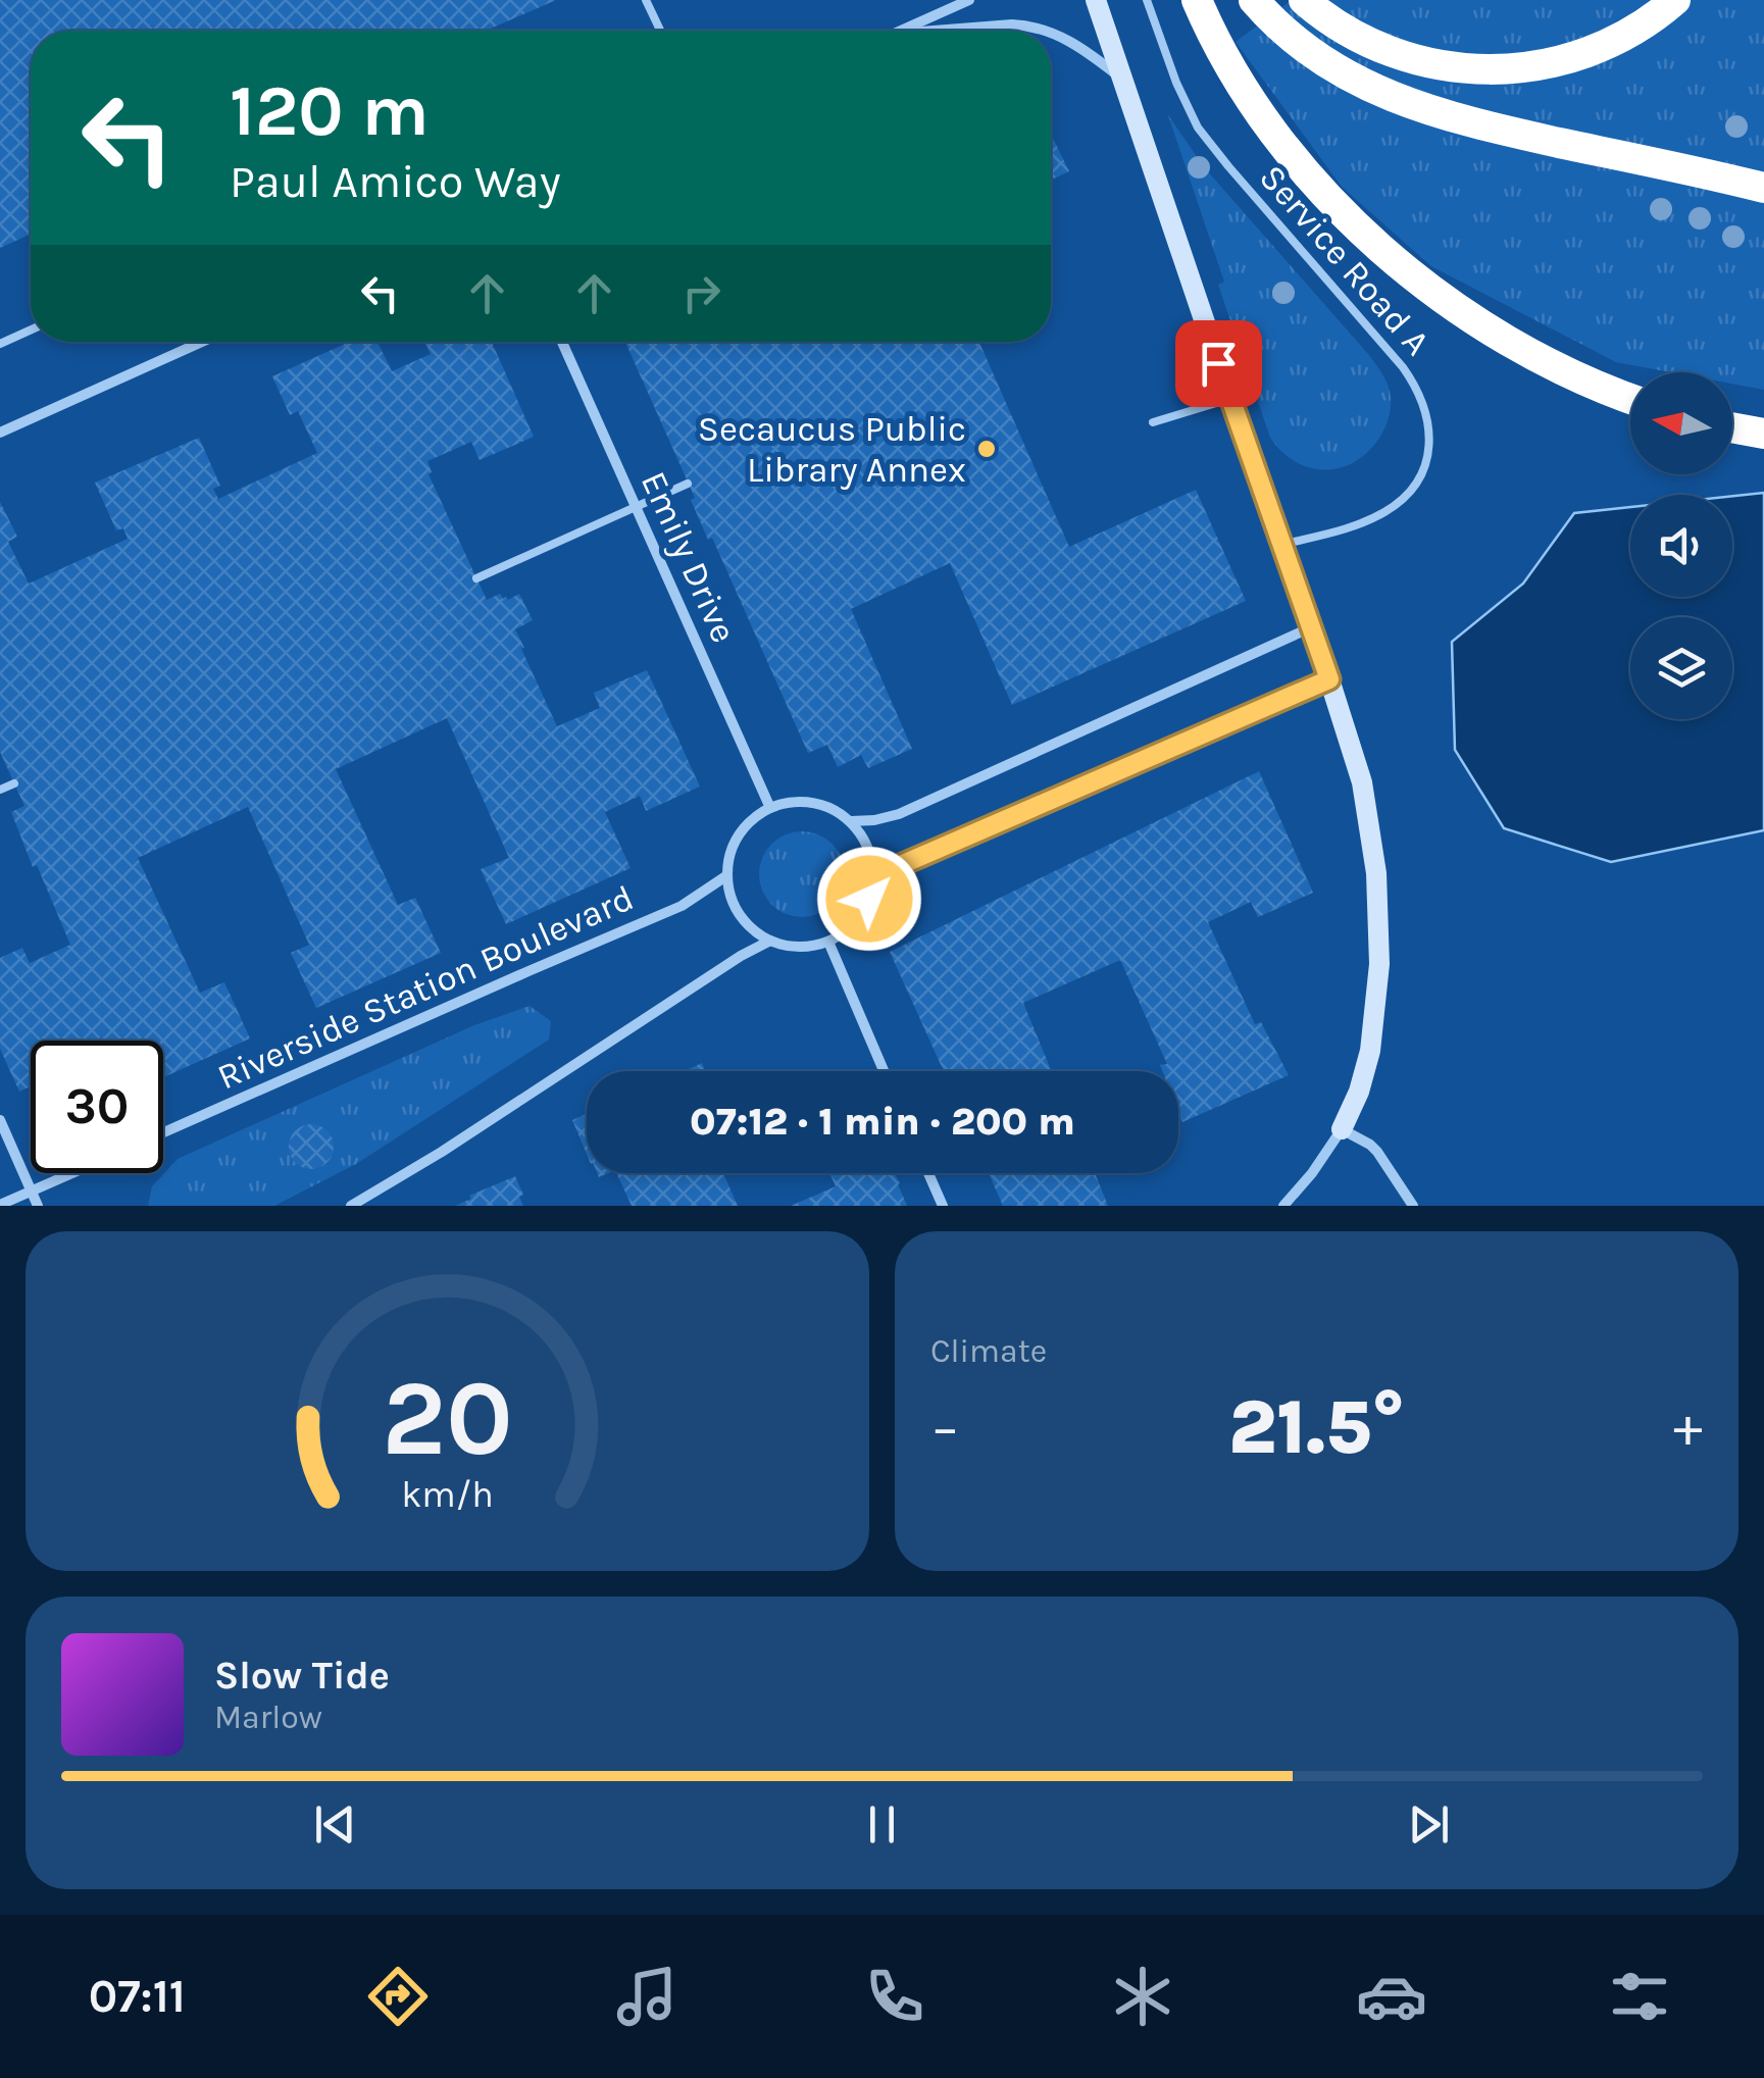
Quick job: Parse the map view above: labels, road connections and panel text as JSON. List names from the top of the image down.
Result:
{
  "streets": {
    "street": ["Emily Drive", "Riverside Station Boulevard"],
    "lane": ["Service Road A"]
  },
  "crossings": [
    ["Emily Drive", "Riverside Station Boulevard"]
  ],
  "places": ["Secaucus Public Library Annex"],
  "north": "left",
  "page": {
    "turn": ["120 m", "Paul Amico Way"],
    "limit": "30",
    "trip": "07:12 · 1 min · 200 m",
    "tile": "Climate",
    "heat": ["−", "21.5°", "+"],
    "song": ["Slow Tide", "Marlow"],
    "tabs": "07:11",
    "gauge": ["20", "km/h"]
  }
}
